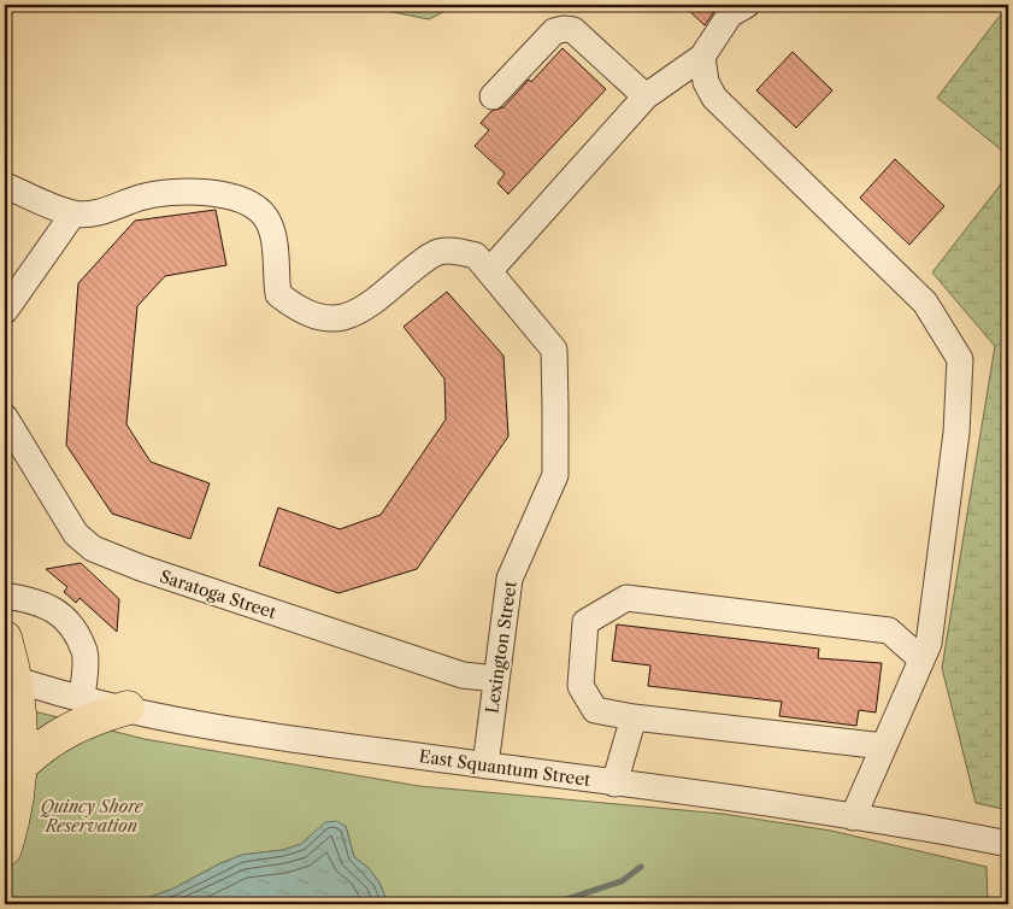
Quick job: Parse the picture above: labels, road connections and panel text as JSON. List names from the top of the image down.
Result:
{
  "streets": {
    "street": ["Saratoga Street", "Lexington Street", "East Squantum Street"]
  },
  "crossings": [
    ["Saratoga Street", "Lexington Street"],
    ["Lexington Street", "East Squantum Street"]
  ],
  "parks": ["Quincy Shore Reservation"]
}
